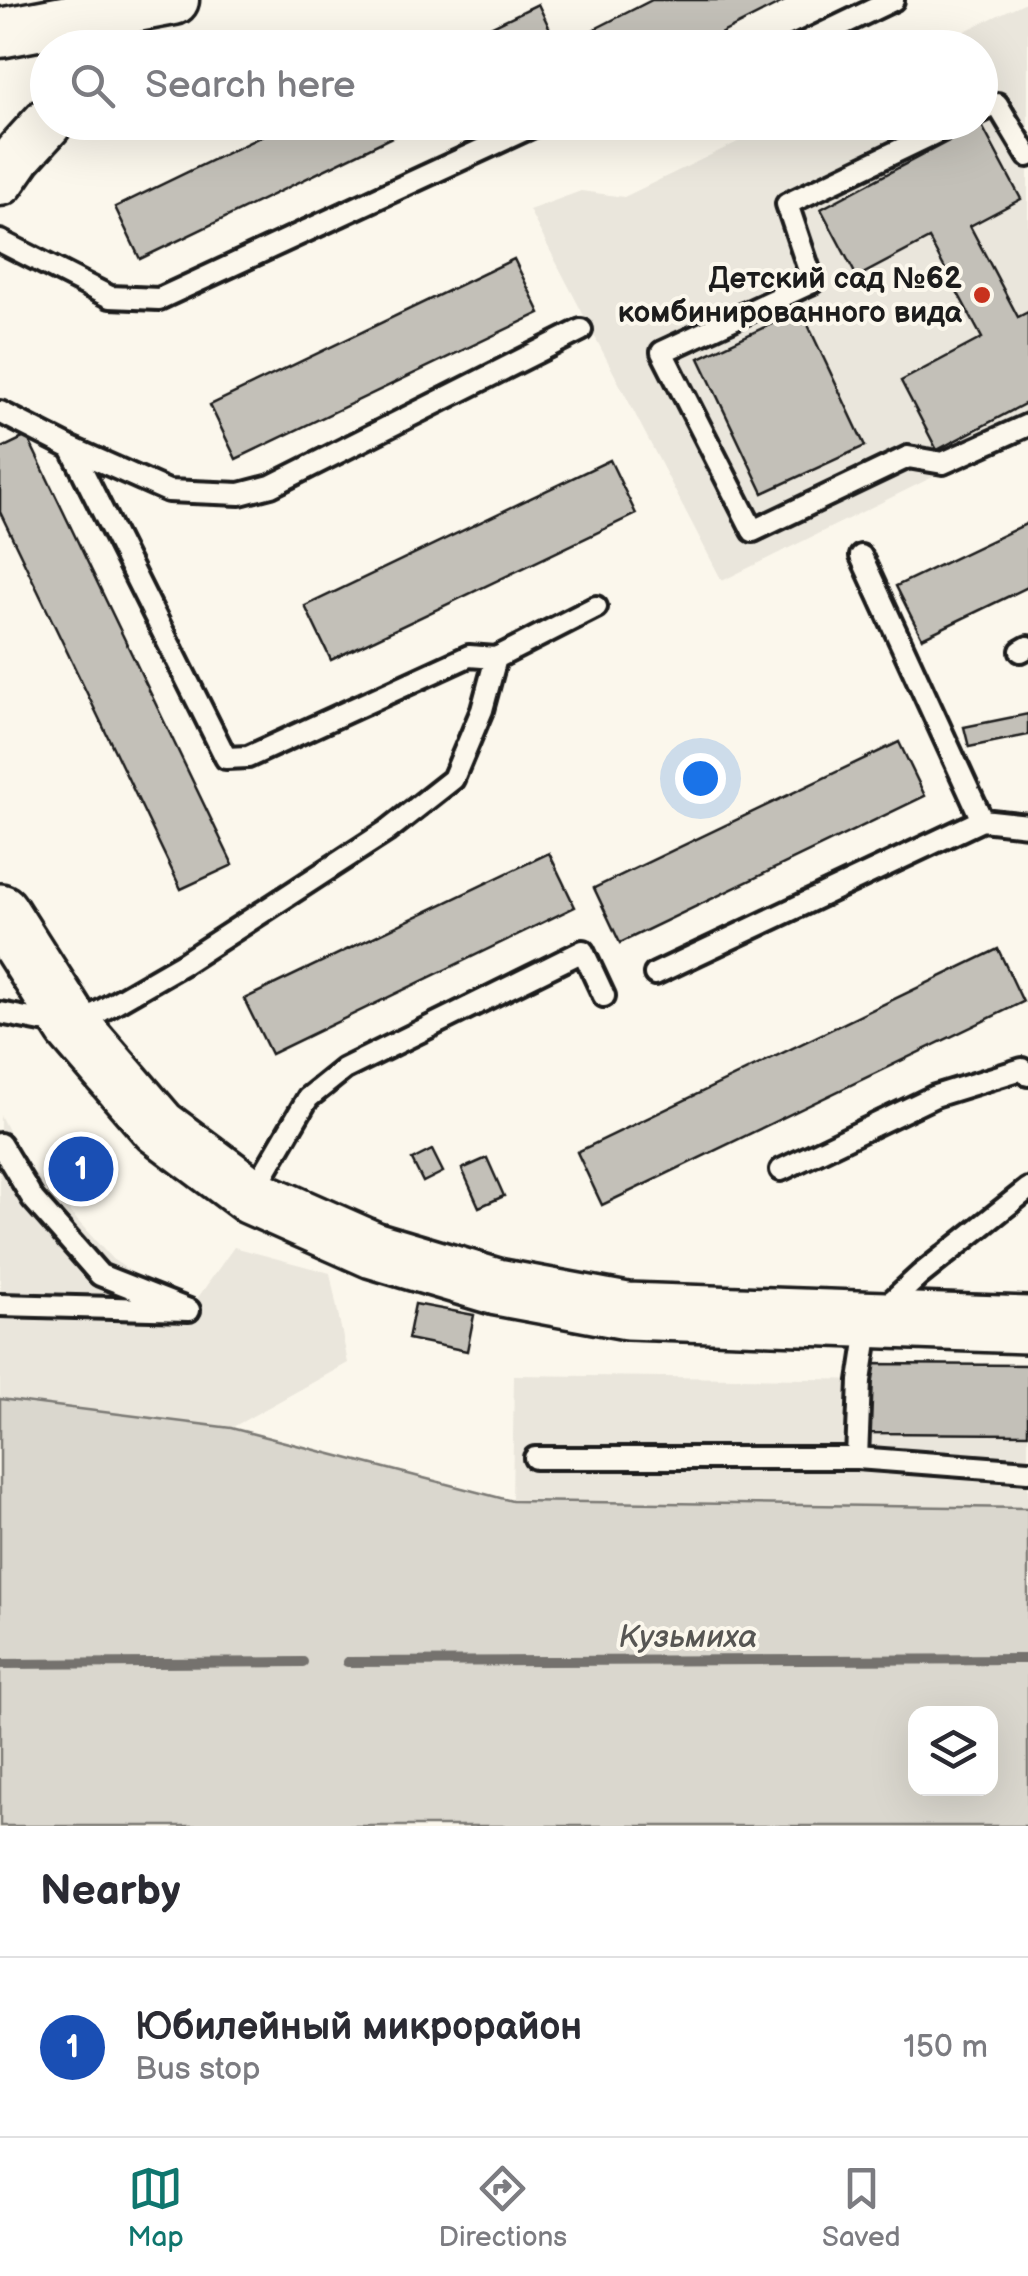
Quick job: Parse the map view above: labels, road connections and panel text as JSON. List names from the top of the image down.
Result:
{
  "water": ["Кузьмиха"],
  "places": ["Детский сад №62 комбинированного вида"],
  "page": {
    "search": "Search here",
    "pins": "1",
    "heading": "Nearby",
    "list": [
      {
        "mark": "1",
        "name": "Юбилейный микрорайон",
        "note": "Bus stop",
        "value": "150 m"
      }
    ],
    "nav": ["Map", "Directions", "Saved"]
  }
}
